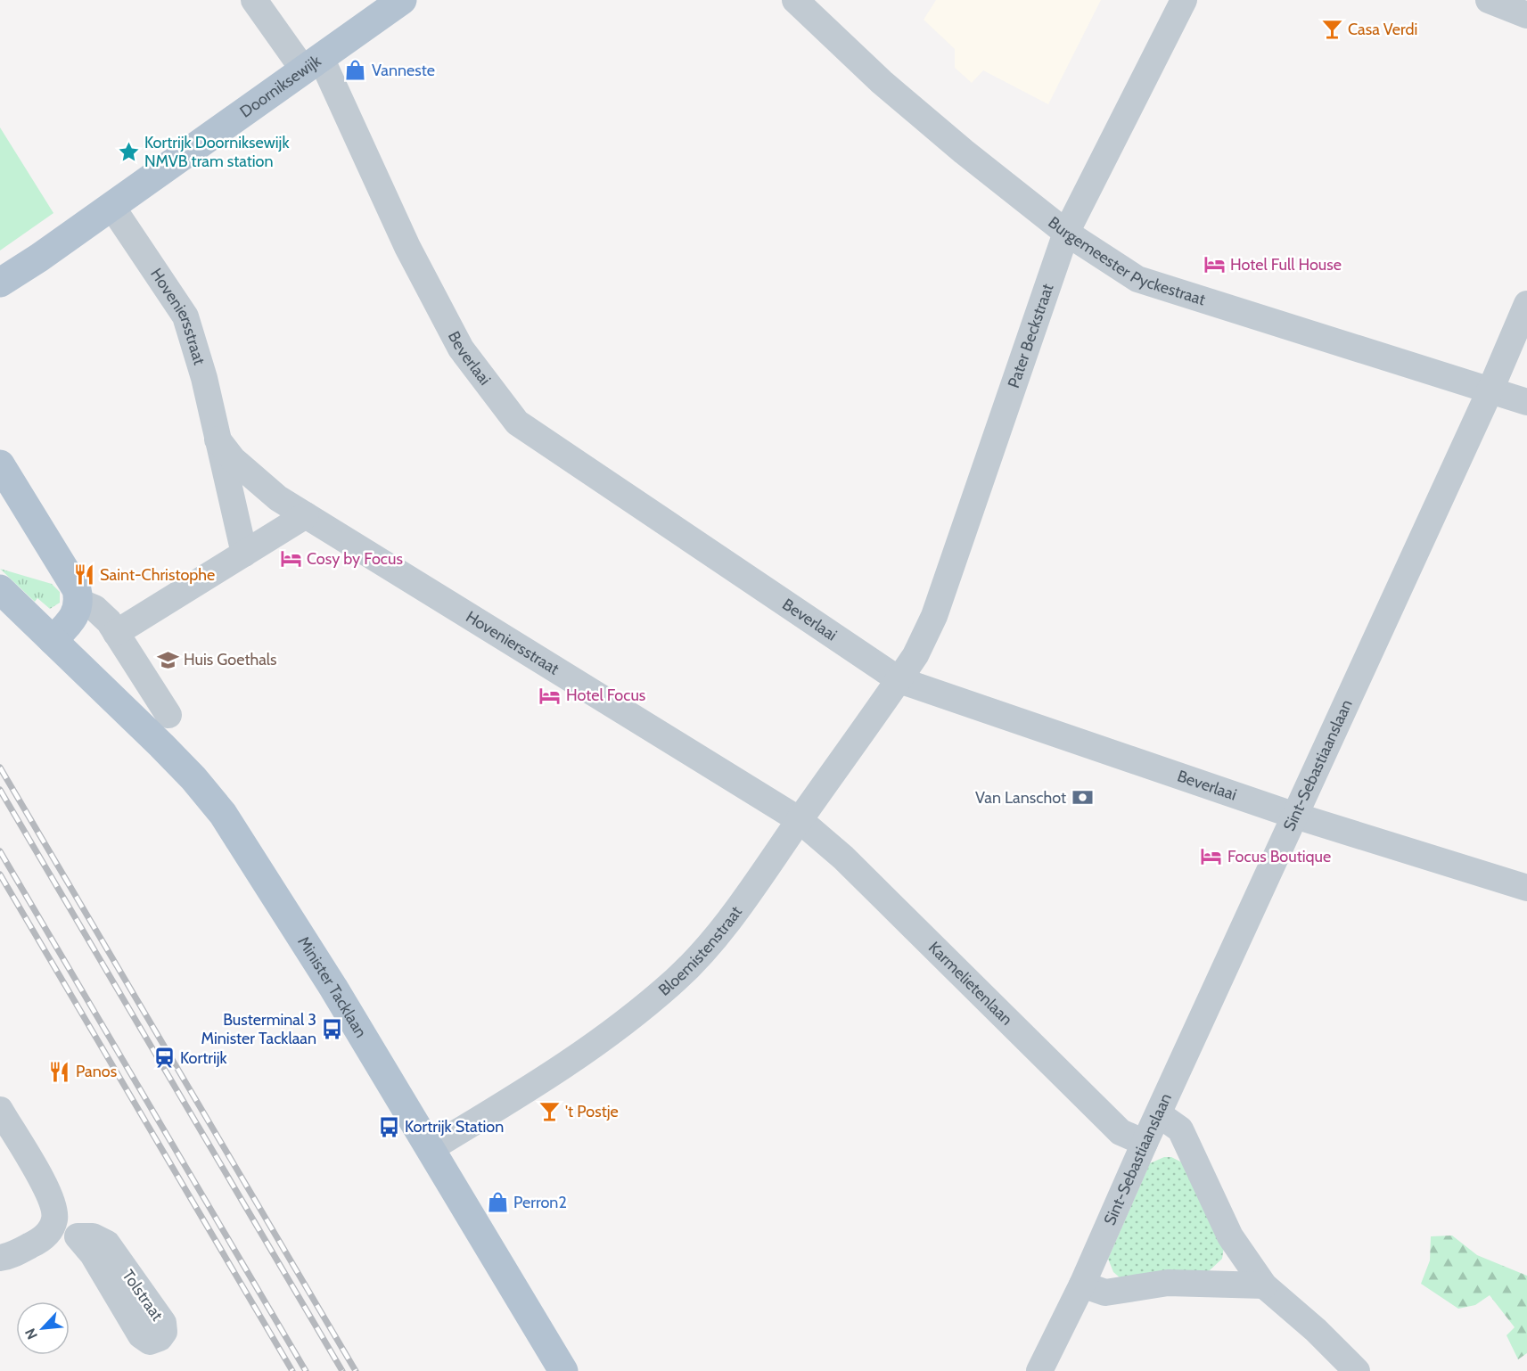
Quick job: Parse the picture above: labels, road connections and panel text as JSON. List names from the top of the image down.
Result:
{
  "streets": {
    "main road": ["Doorniksewijk", "Minister Tacklaan"],
    "street": [
      "Burgemeester Pyckestraat",
      "Hoveniersstraat",
      "Pater Beckstraat",
      "Beverlaai",
      "Sint-Sebastiaanslaan",
      "Bloemistenstraat",
      "Karmelietenlaan"
    ]
  },
  "crossings": [
    ["Doorniksewijk", "Hoveniersstraat"],
    ["Doorniksewijk", "Beverlaai"],
    ["Burgemeester Pyckestraat", "Pater Beckstraat"],
    ["Burgemeester Pyckestraat", "Sint-Sebastiaanslaan"],
    ["Hoveniersstraat", "Bloemistenstraat"],
    ["Hoveniersstraat", "Karmelietenlaan"],
    ["Pater Beckstraat", "Beverlaai"],
    ["Pater Beckstraat", "Bloemistenstraat"],
    ["Beverlaai", "Sint-Sebastiaanslaan"],
    ["Beverlaai", "Bloemistenstraat"],
    ["Sint-Sebastiaanslaan", "Karmelietenlaan"],
    ["Bloemistenstraat", "Karmelietenlaan"],
    ["Bloemistenstraat", "Minister Tacklaan"]
  ],
  "places": {
    "bar": ["Casa Verdi", "'t Postje"],
    "shop": ["Vanneste", "Perron2"],
    "place": ["Kortrijk Doorniksewijk NMVB tram station"],
    "hotel": [
      "Hotel Full House",
      "Cosy by Focus",
      "Hotel Focus",
      "Focus Boutique"
    ],
    "restaurant": ["Saint-Christophe", "Panos"],
    "school or university": ["Huis Goethals"],
    "bank": ["Van Lanschot"],
    "bus stop": ["Busterminal 3 Minister Tacklaan", "Kortrijk Station"],
    "station": ["Kortrijk"]
  },
  "north": "bottom left"
}
